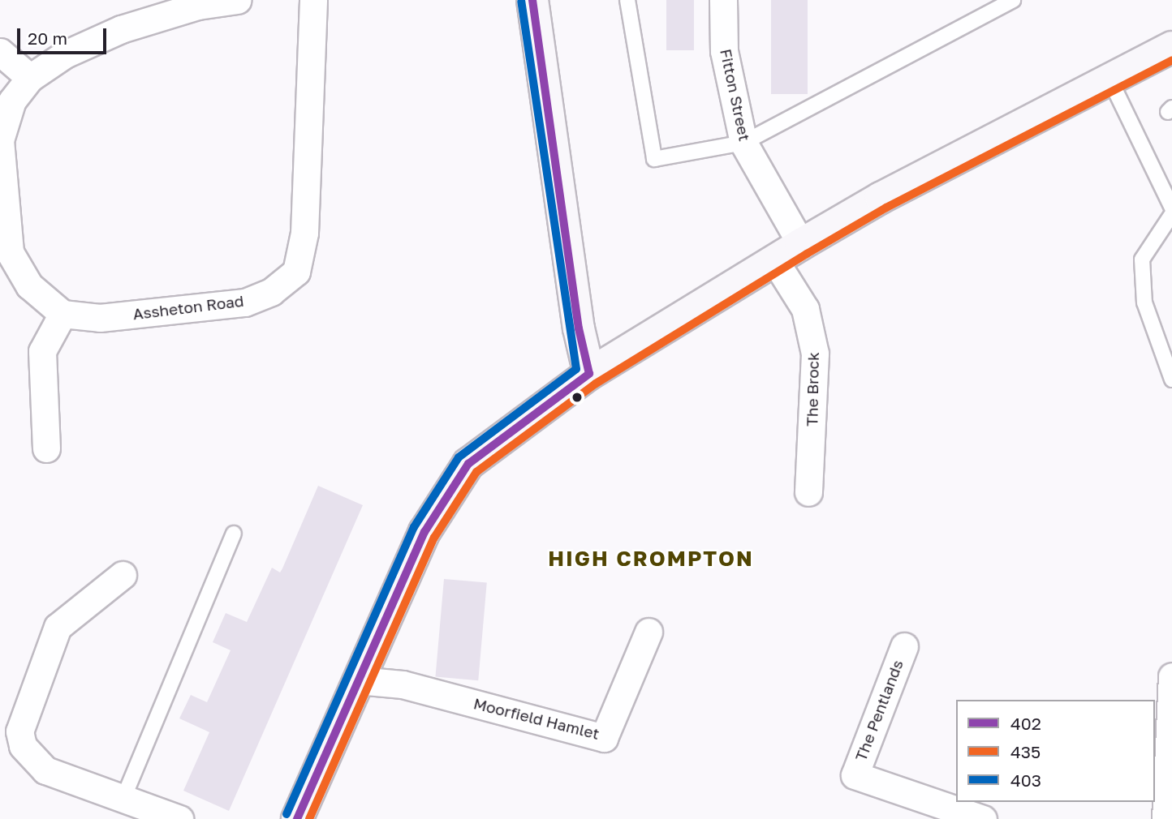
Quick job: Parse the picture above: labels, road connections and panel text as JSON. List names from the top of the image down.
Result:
{
  "streets": {
    "street": [
      "Fitton Street",
      "Assheton Road",
      "The Brock",
      "The Pentlands",
      "Moorfield Hamlet"
    ]
  },
  "districts": ["HIGH CROMPTON"],
  "lines": ["transit line 402", "transit line 403", "transit line 435"],
  "legend": ["402", "435", "403"],
  "scale_bar": "20 m"
}
